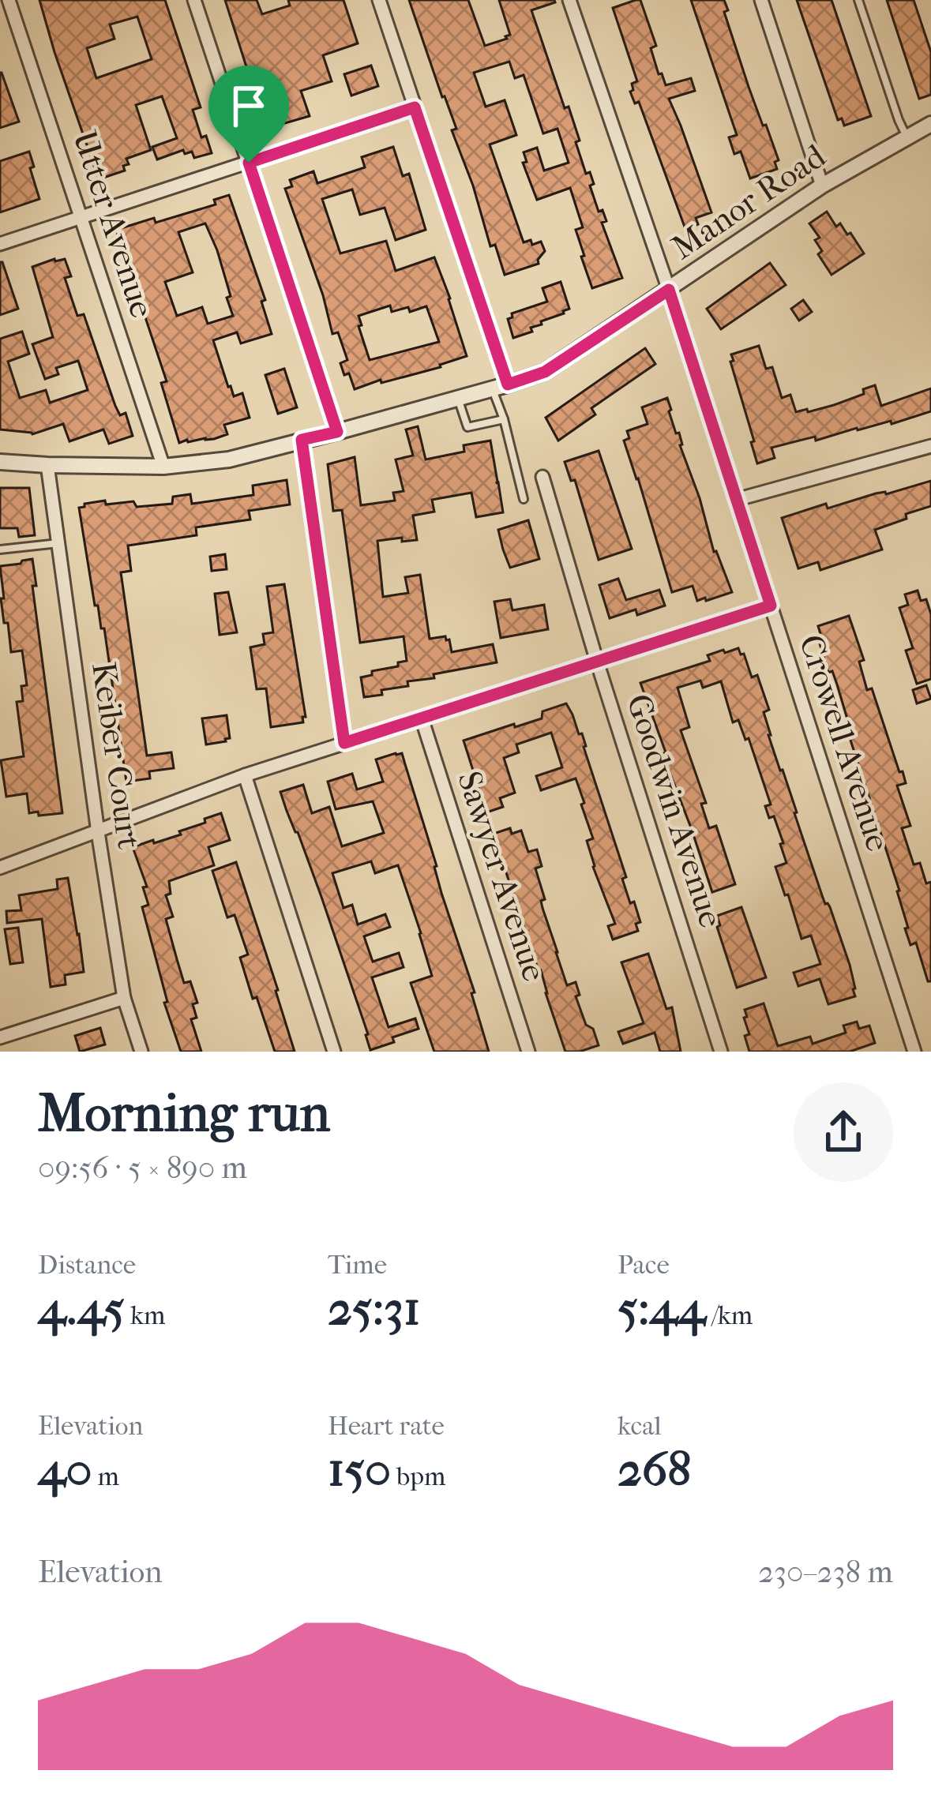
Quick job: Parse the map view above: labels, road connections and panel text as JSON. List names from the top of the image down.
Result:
{
  "streets": {
    "street": [
      "Manor Road",
      "Utter Avenue",
      "Crowell Avenue",
      "Keiber Court",
      "Goodwin Avenue",
      "Sawyer Avenue"
    ]
  },
  "crossings": [
    ["Manor Road", "Utter Avenue"],
    ["Manor Road", "Crowell Avenue"],
    ["Manor Road", "Keiber Court"]
  ],
  "page": {
    "heading": ["Morning run", "09:56 · 5 × 890 m"],
    "stats": [
      ["Distance", "4.45 km"],
      ["Time", "25:31"],
      ["Pace", "5:44 /km"],
      ["Elevation", "40 m"],
      ["Heart rate", "150 bpm"],
      ["kcal", "268"]
    ],
    "chart": ["Elevation", "230–238 m"]
  }
}
